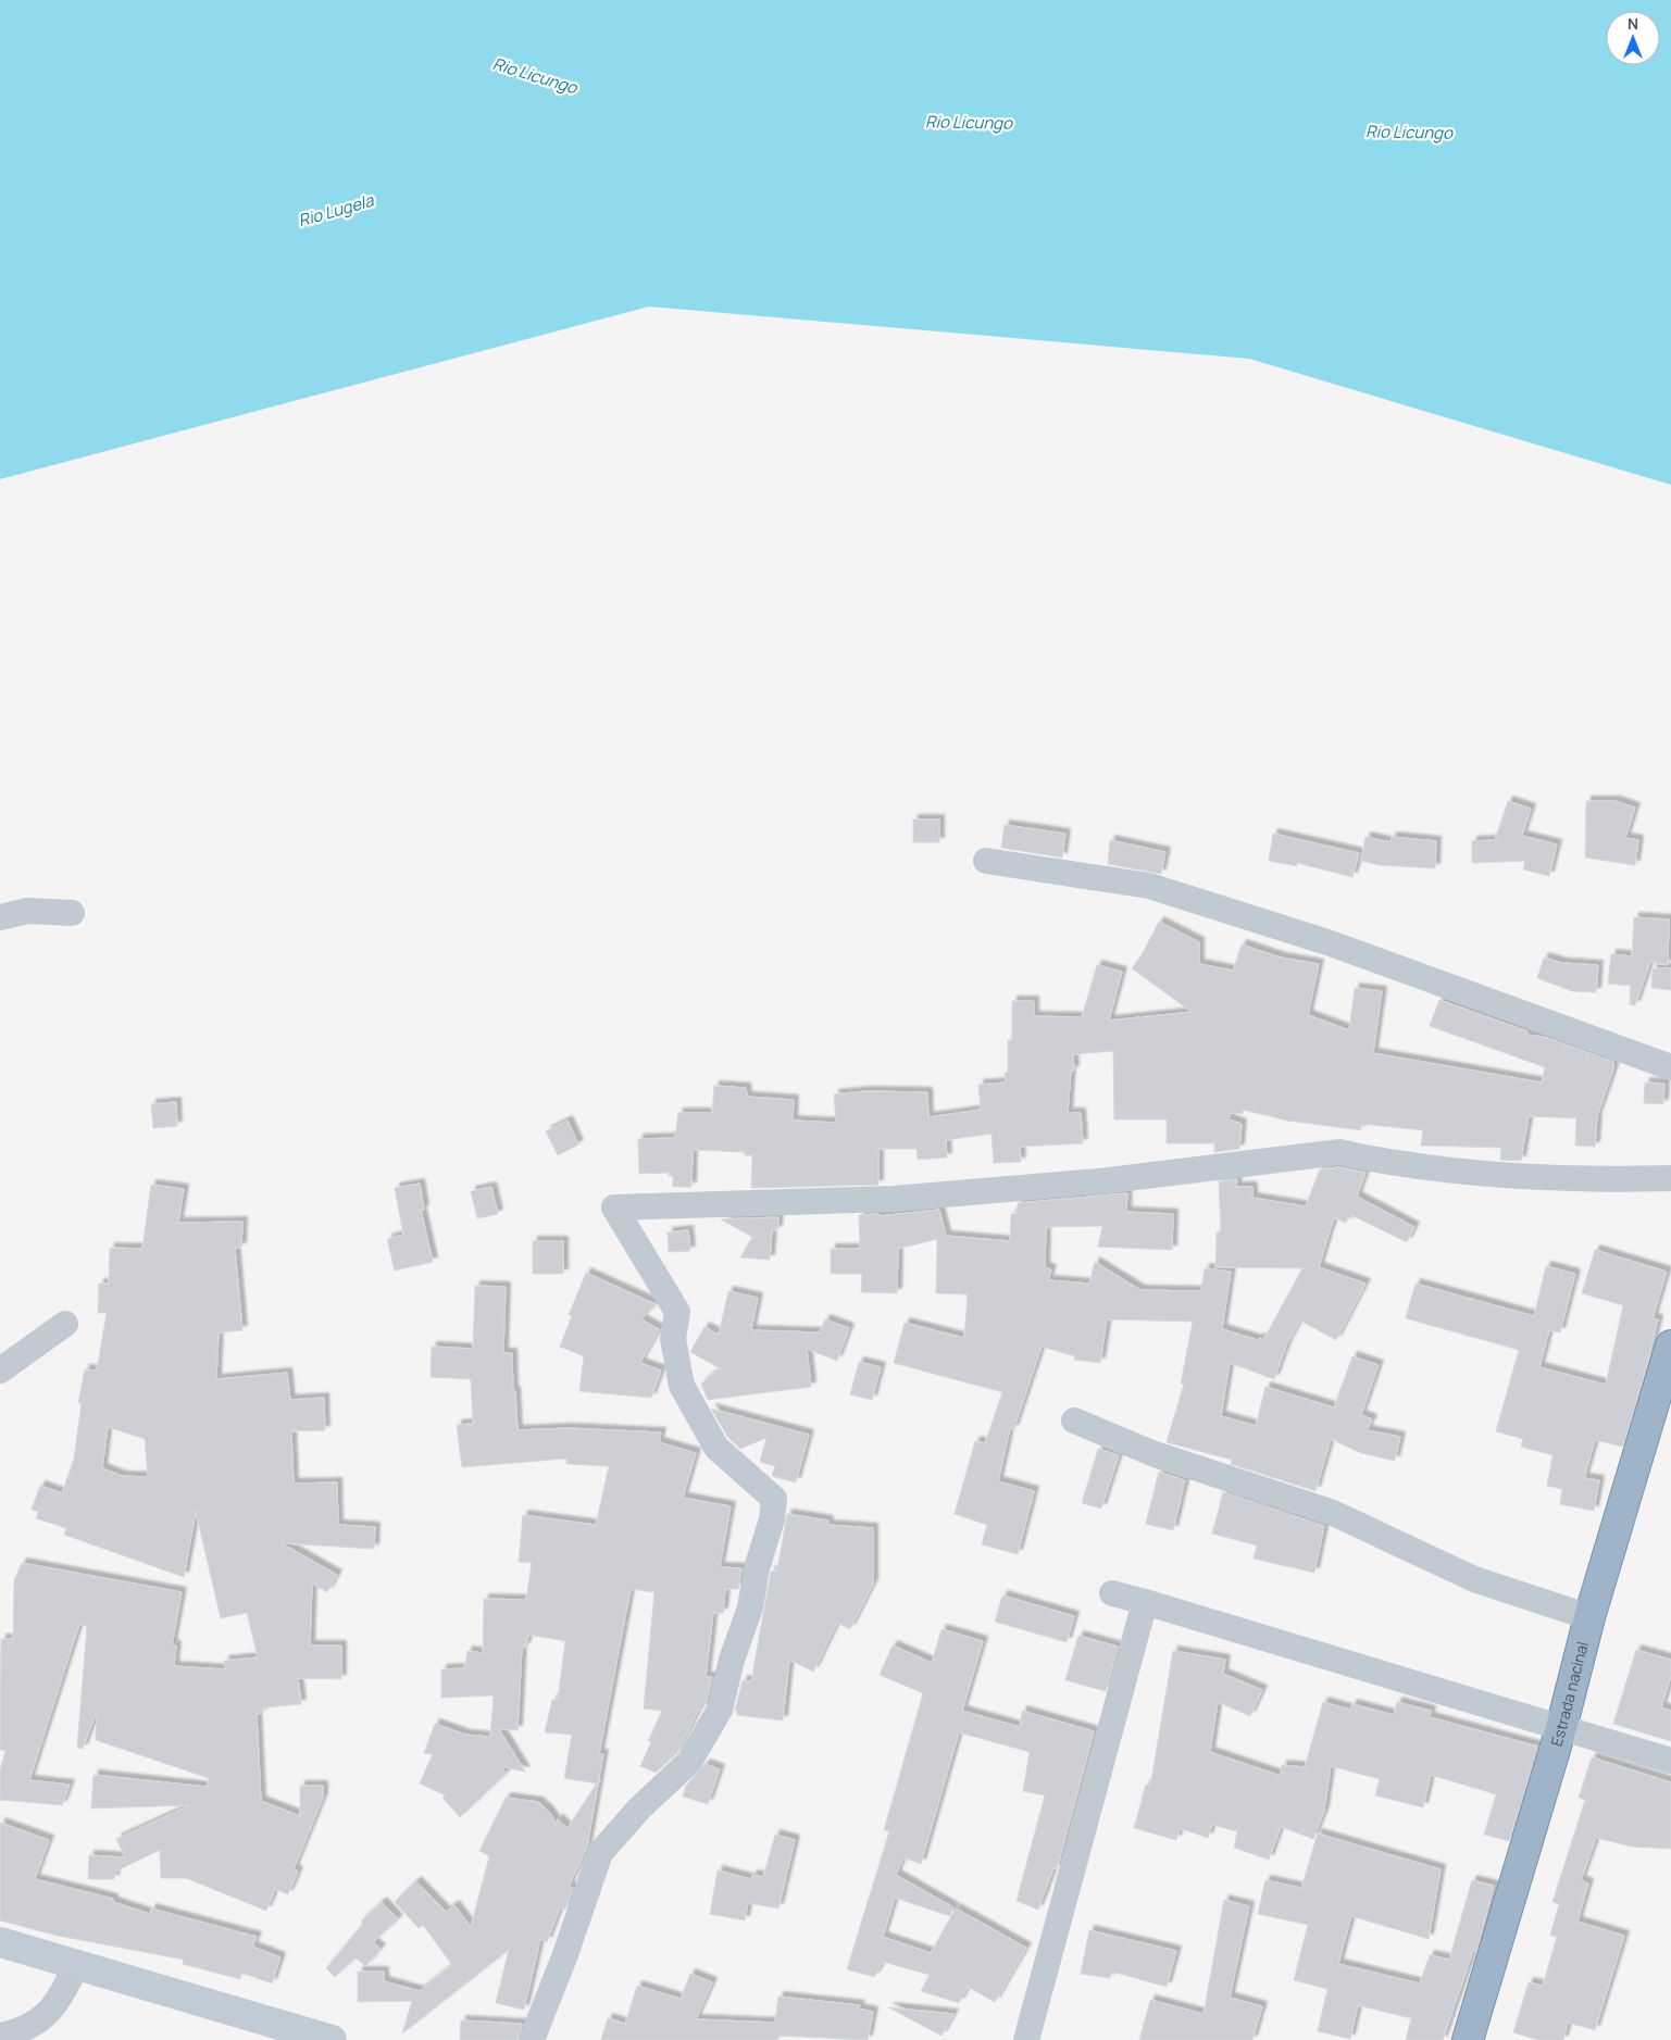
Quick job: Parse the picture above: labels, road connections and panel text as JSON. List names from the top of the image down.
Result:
{
  "streets": {
    "highway": ["Estrada nacinal"]
  },
  "water": ["Rio Licungo", "Rio Lugela"],
  "north": "top"
}
